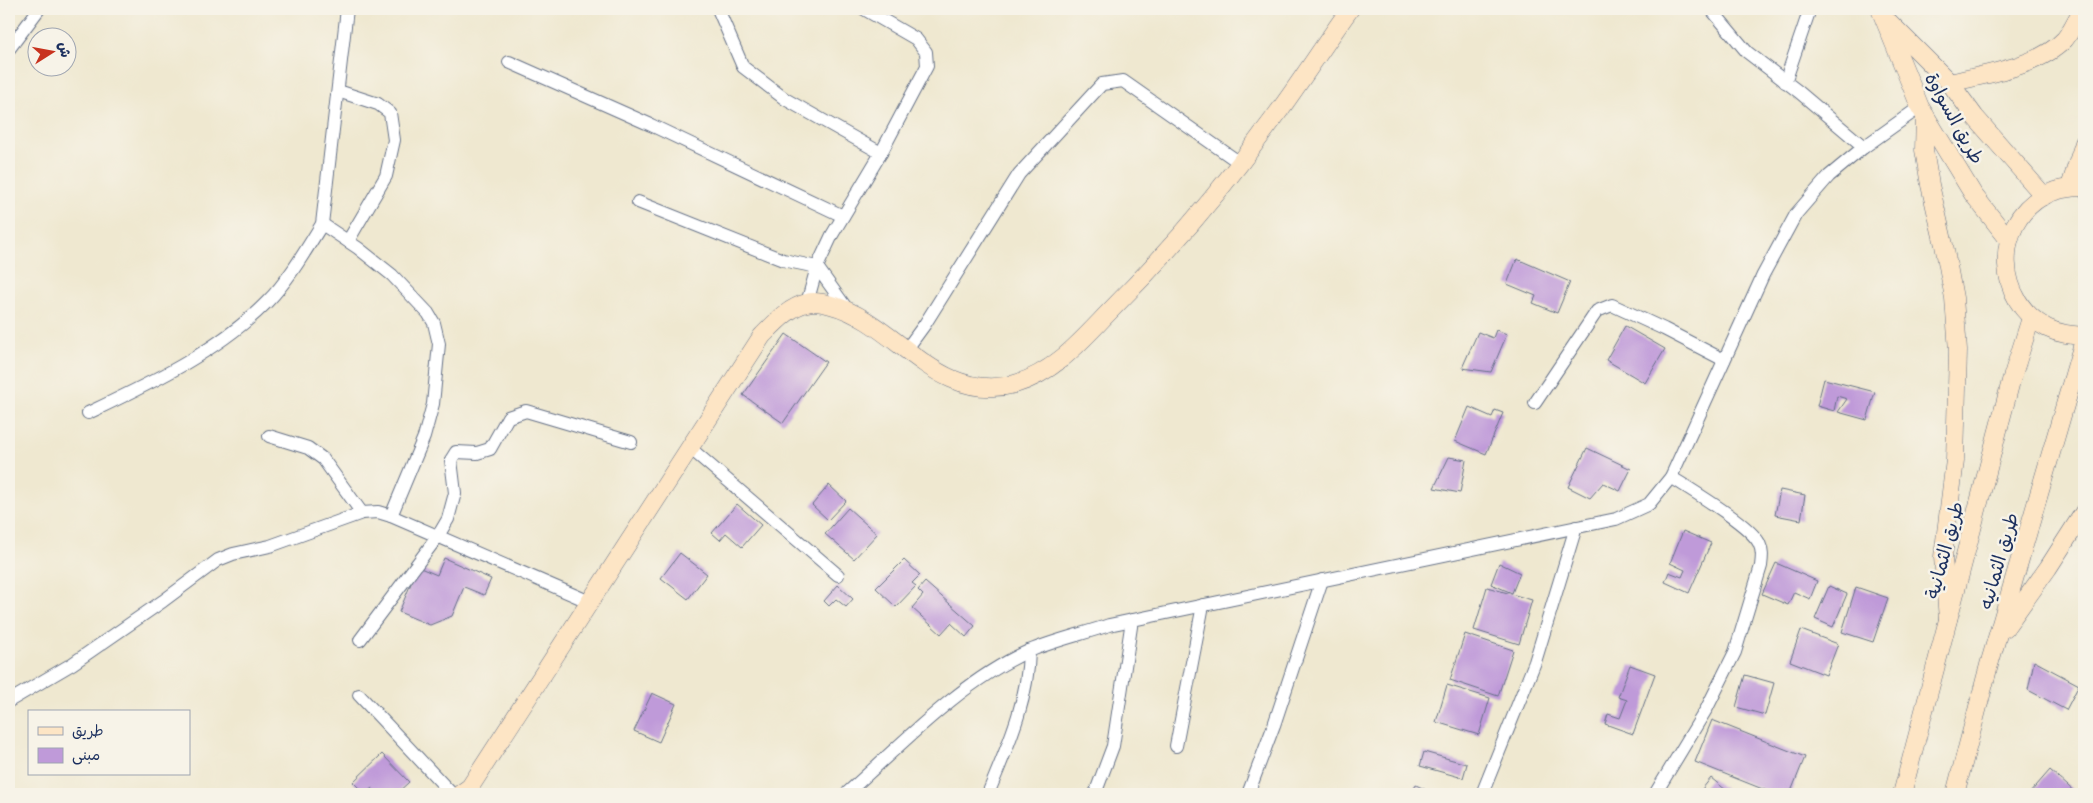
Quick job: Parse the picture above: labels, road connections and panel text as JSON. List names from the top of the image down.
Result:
{
  "streets": {
    "street": ["طريق السواوة", "طريق الثمانية", "طريق الثمانيه"]
  },
  "legend": ["طريق", "مبنى"],
  "north": "right"
}
